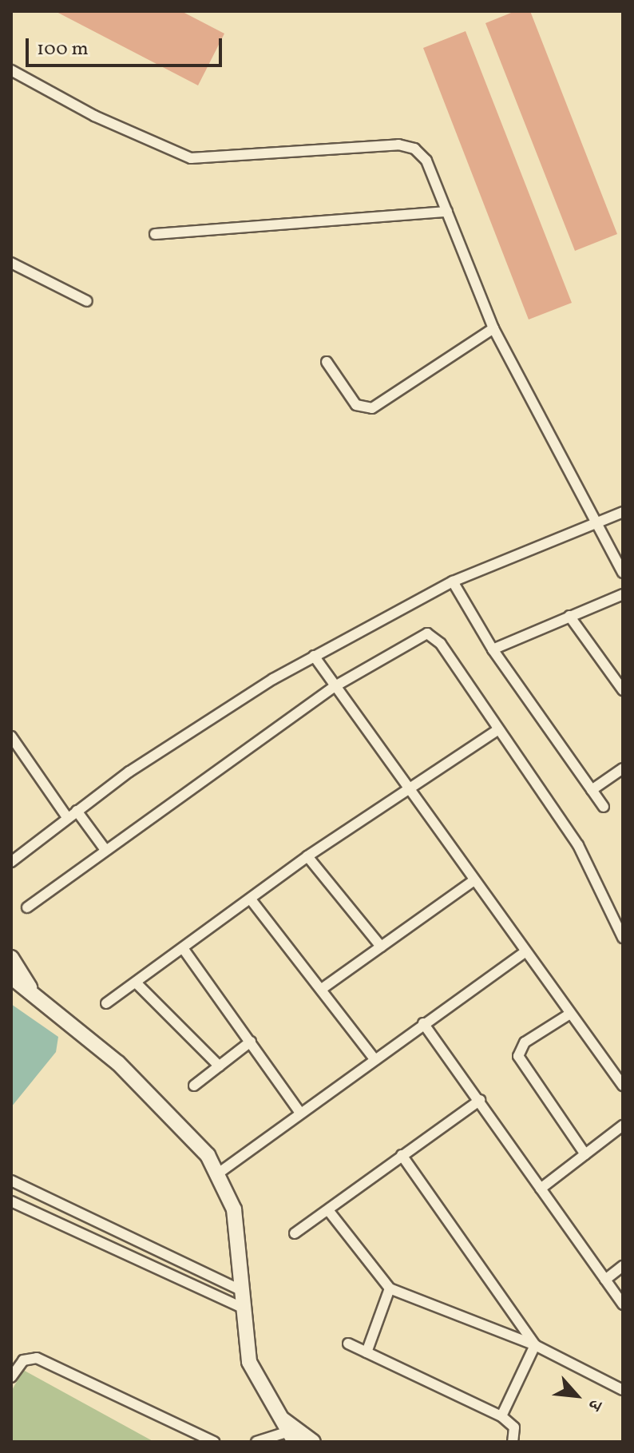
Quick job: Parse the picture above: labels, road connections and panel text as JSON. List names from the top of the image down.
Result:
{
  "scale_bar": "100 m",
  "north": "bottom right"
}
